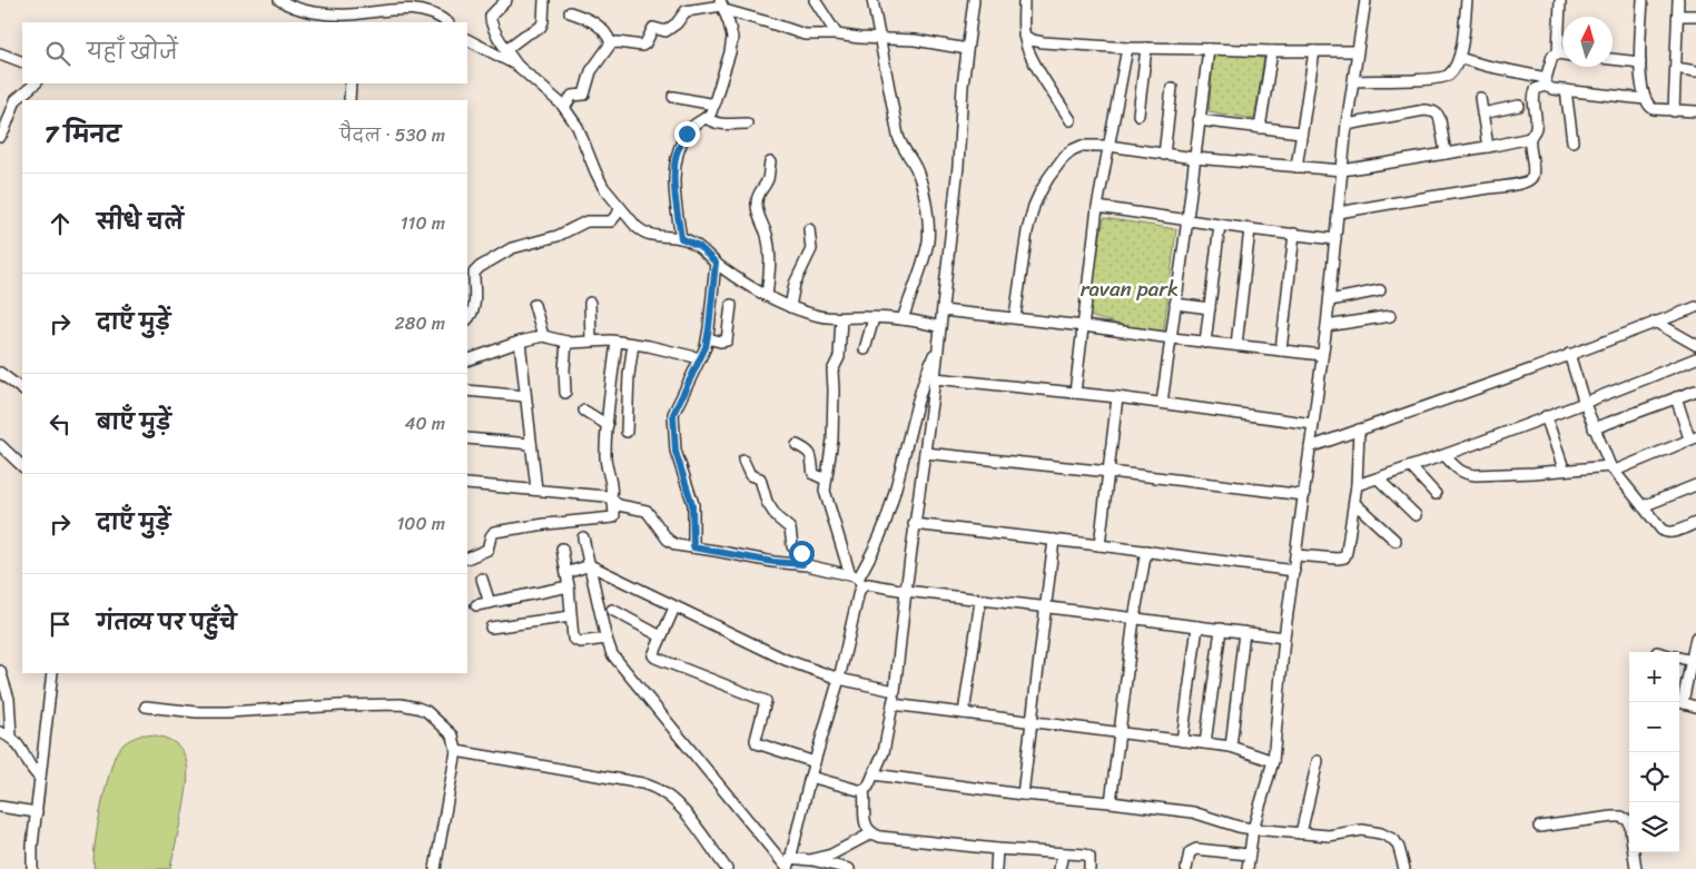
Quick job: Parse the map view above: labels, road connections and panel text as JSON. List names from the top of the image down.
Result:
{
  "parks": ["ravan park"],
  "north": "top",
  "page": {
    "search": "यहाँ खोजें",
    "heading": ["7 मिनट", "पैदल · 530 m"],
    "list": [
      ["सीधे चलें", "110 m"],
      ["दाएँ मुड़ें", "280 m"],
      ["बाएँ मुड़ें", "40 m"],
      ["दाएँ मुड़ें", "100 m"],
      "गंतव्य पर पहुँचे"
    ],
    "map_buttons": ["+", "−"]
  }
}
